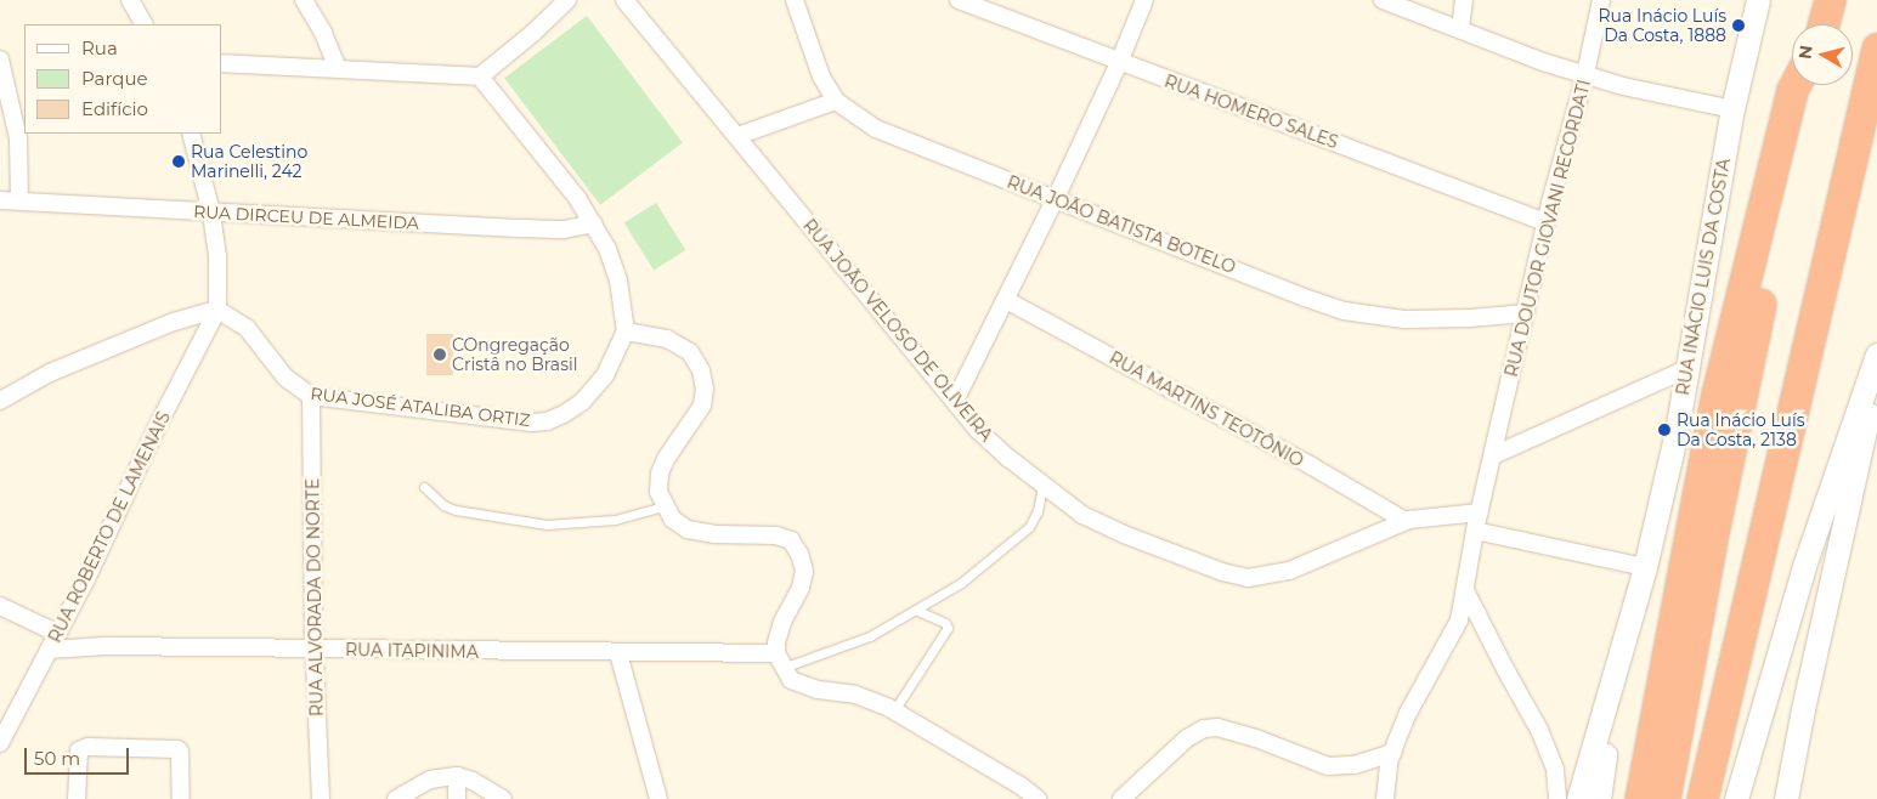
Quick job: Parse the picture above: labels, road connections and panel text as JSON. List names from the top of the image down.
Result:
{
  "streets": {
    "main road": ["RUA INÁCIO LUIS DA COSTA"],
    "street": [
      "RUA HOMERO SALES",
      "RUA DIRCEU DE ALMEIDA",
      "RUA JOÃO BATISTA BOTELO",
      "RUA DOUTOR GIOVANI RECORDATI",
      "RUA JOÃO VELOSO DE OLIVEIRA",
      "RUA JOSÉ ATALIBA ORTIZ",
      "RUA MARTINS TEOTÔNIO",
      "RUA ROBERTO DE LAMENAIS",
      "RUA ALVORADA DO NORTE",
      "RUA ITAPINIMA"
    ]
  },
  "crossings": [
    ["RUA HOMERO SALES", "RUA DOUTOR GIOVANI RECORDATI"],
    ["RUA JOÃO BATISTA BOTELO", "RUA DOUTOR GIOVANI RECORDATI"],
    ["RUA DOUTOR GIOVANI RECORDATI", "RUA JOÃO VELOSO DE OLIVEIRA"],
    ["RUA JOÃO VELOSO DE OLIVEIRA", "RUA MARTINS TEOTÔNIO"],
    ["RUA JOSÉ ATALIBA ORTIZ", "RUA ROBERTO DE LAMENAIS"],
    ["RUA JOSÉ ATALIBA ORTIZ", "RUA ALVORADA DO NORTE"],
    ["RUA ROBERTO DE LAMENAIS", "RUA ITAPINIMA"],
    ["RUA ALVORADA DO NORTE", "RUA ITAPINIMA"]
  ],
  "places": [
    "Rua Inácio Luís Da Costa, 1888",
    "Rua Celestino Marinelli, 242",
    "COngregação Cristâ no Brasil",
    "Rua Inácio Luís Da Costa, 2138"
  ],
  "legend": ["Rua", "Parque", "Edifício"],
  "scale_bar": "50 m",
  "north": "left"
}
